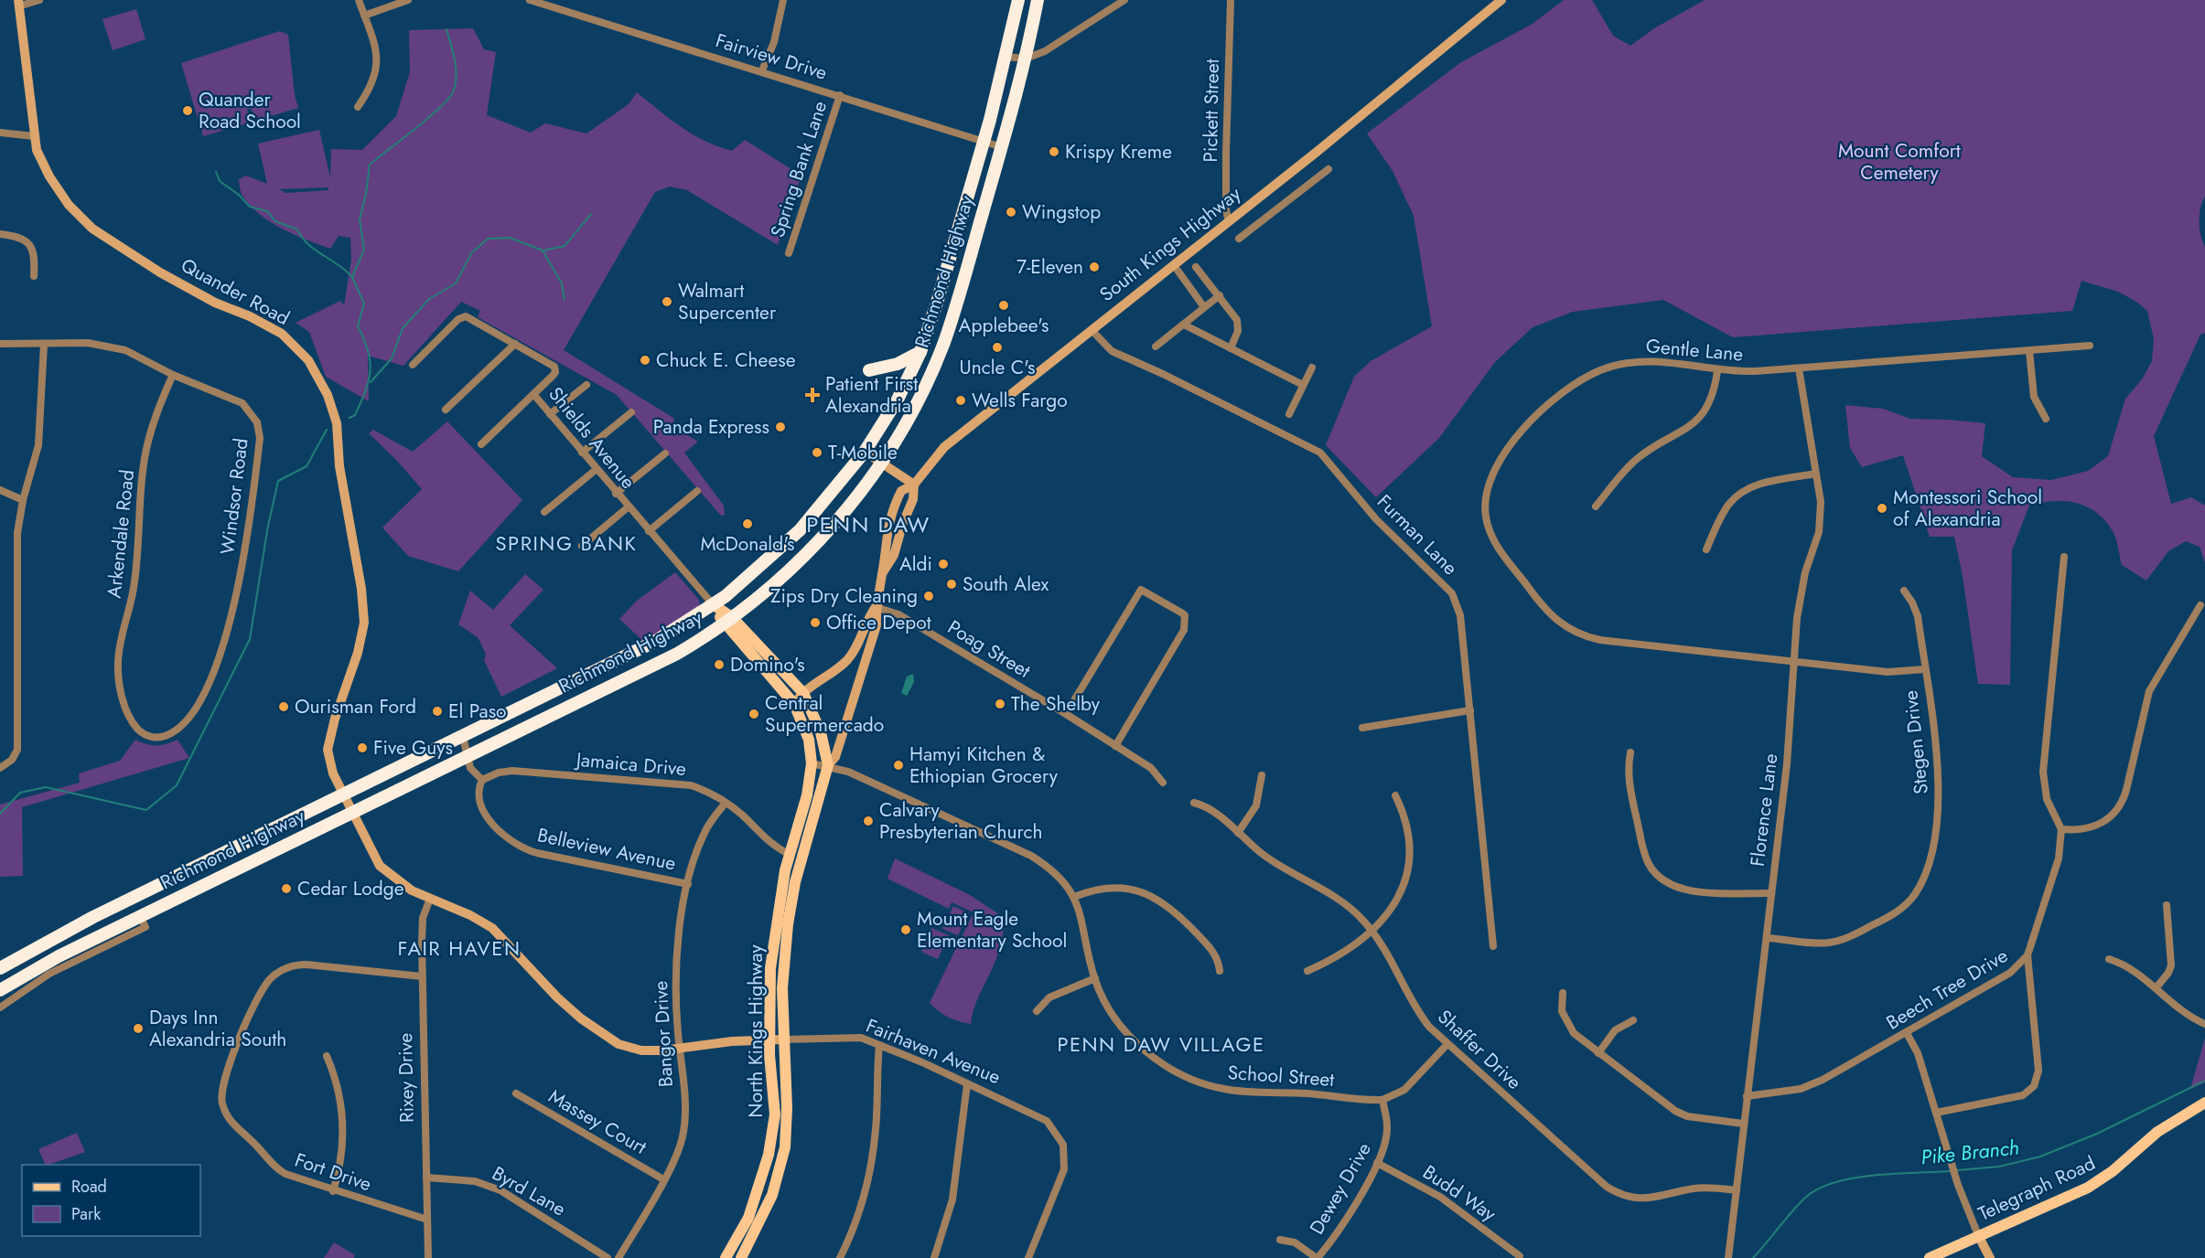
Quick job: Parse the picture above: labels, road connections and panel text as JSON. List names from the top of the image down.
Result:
{
  "streets": {
    "highway": ["Richmond Highway"],
    "main road": ["North Kings Highway", "Telegraph Road"],
    "street": [
      "Fairview Drive",
      "Pickett Street",
      "Spring Bank Lane",
      "South Kings Highway",
      "Quander Road",
      "Gentle Lane",
      "Shields Avenue",
      "Windsor Road",
      "Arkendale Road",
      "Furman Lane",
      "Poag Street",
      "Stegen Drive",
      "Jamaica Drive",
      "Florence Lane",
      "Belleview Avenue",
      "Beech Tree Drive",
      "Bangor Drive",
      "Shaffer Drive",
      "Fairhaven Avenue",
      "School Street",
      "Rixey Drive",
      "Massey Court",
      "Fort Drive",
      "Dewey Drive",
      "Byrd Lane",
      "Budd Way"
    ]
  },
  "crossings": [
    ["Fairview Drive", "Spring Bank Lane"],
    ["Fairview Drive", "Richmond Highway"],
    ["Pickett Street", "South Kings Highway"],
    ["South Kings Highway", "Furman Lane"],
    ["South Kings Highway", "North Kings Highway"],
    ["Richmond Highway", "Quander Road"],
    ["Richmond Highway", "Shields Avenue"],
    ["Richmond Highway", "Belleview Avenue"],
    ["Richmond Highway", "North Kings Highway"],
    ["Richmond Highway", "Fairhaven Avenue"],
    ["Quander Road", "Fairhaven Avenue"],
    ["Gentle Lane", "Stegen Drive"],
    ["Gentle Lane", "Florence Lane"],
    ["Shields Avenue", "North Kings Highway"],
    ["Windsor Road", "Arkendale Road"],
    ["Poag Street", "North Kings Highway"],
    ["Stegen Drive", "Florence Lane"],
    ["Jamaica Drive", "Belleview Avenue"],
    ["Jamaica Drive", "North Kings Highway"],
    ["Jamaica Drive", "Bangor Drive"],
    ["Florence Lane", "Beech Tree Drive"],
    ["Florence Lane", "Shaffer Drive"],
    ["Belleview Avenue", "Bangor Drive"],
    ["North Kings Highway", "Fairhaven Avenue"],
    ["North Kings Highway", "School Street"],
    ["Bangor Drive", "Fairhaven Avenue"],
    ["Bangor Drive", "Massey Court"],
    ["Fairhaven Avenue", "Rixey Drive"],
    ["School Street", "Dewey Drive"],
    ["Rixey Drive", "Fort Drive"],
    ["Rixey Drive", "Byrd Lane"],
    ["Dewey Drive", "Budd Way"]
  ],
  "districts": [
    "PENN DAW",
    "SPRING BANK",
    "FAIR HAVEN",
    "PENN DAW VILLAGE"
  ],
  "water": ["Pike Branch"],
  "parks": ["Mount Comfort Cemetery"],
  "places": {
    "other": [
      "Quander Road School",
      "Krispy Kreme",
      "Wingstop",
      "7-Eleven",
      "Walmart Supercenter",
      "Applebee's",
      "Uncle C's",
      "Chuck E. Cheese",
      "Wells Fargo",
      "Panda Express",
      "T-Mobile",
      "Montessori School of Alexandria",
      "McDonald's",
      "Aldi",
      "South Alex",
      "Zips Dry Cleaning",
      "Office Depot",
      "Domino's",
      "The Shelby",
      "Ourisman Ford",
      "El Paso",
      "Central Supermercado",
      "Five Guys",
      "Hamyi Kitchen & Ethiopian Grocery",
      "Calvary Presbyterian Church",
      "Cedar Lodge",
      "Mount Eagle Elementary School",
      "Days Inn Alexandria South"
    ],
    "health": ["Patient First Alexandria"]
  },
  "legend": ["Road", "Park"]
}
